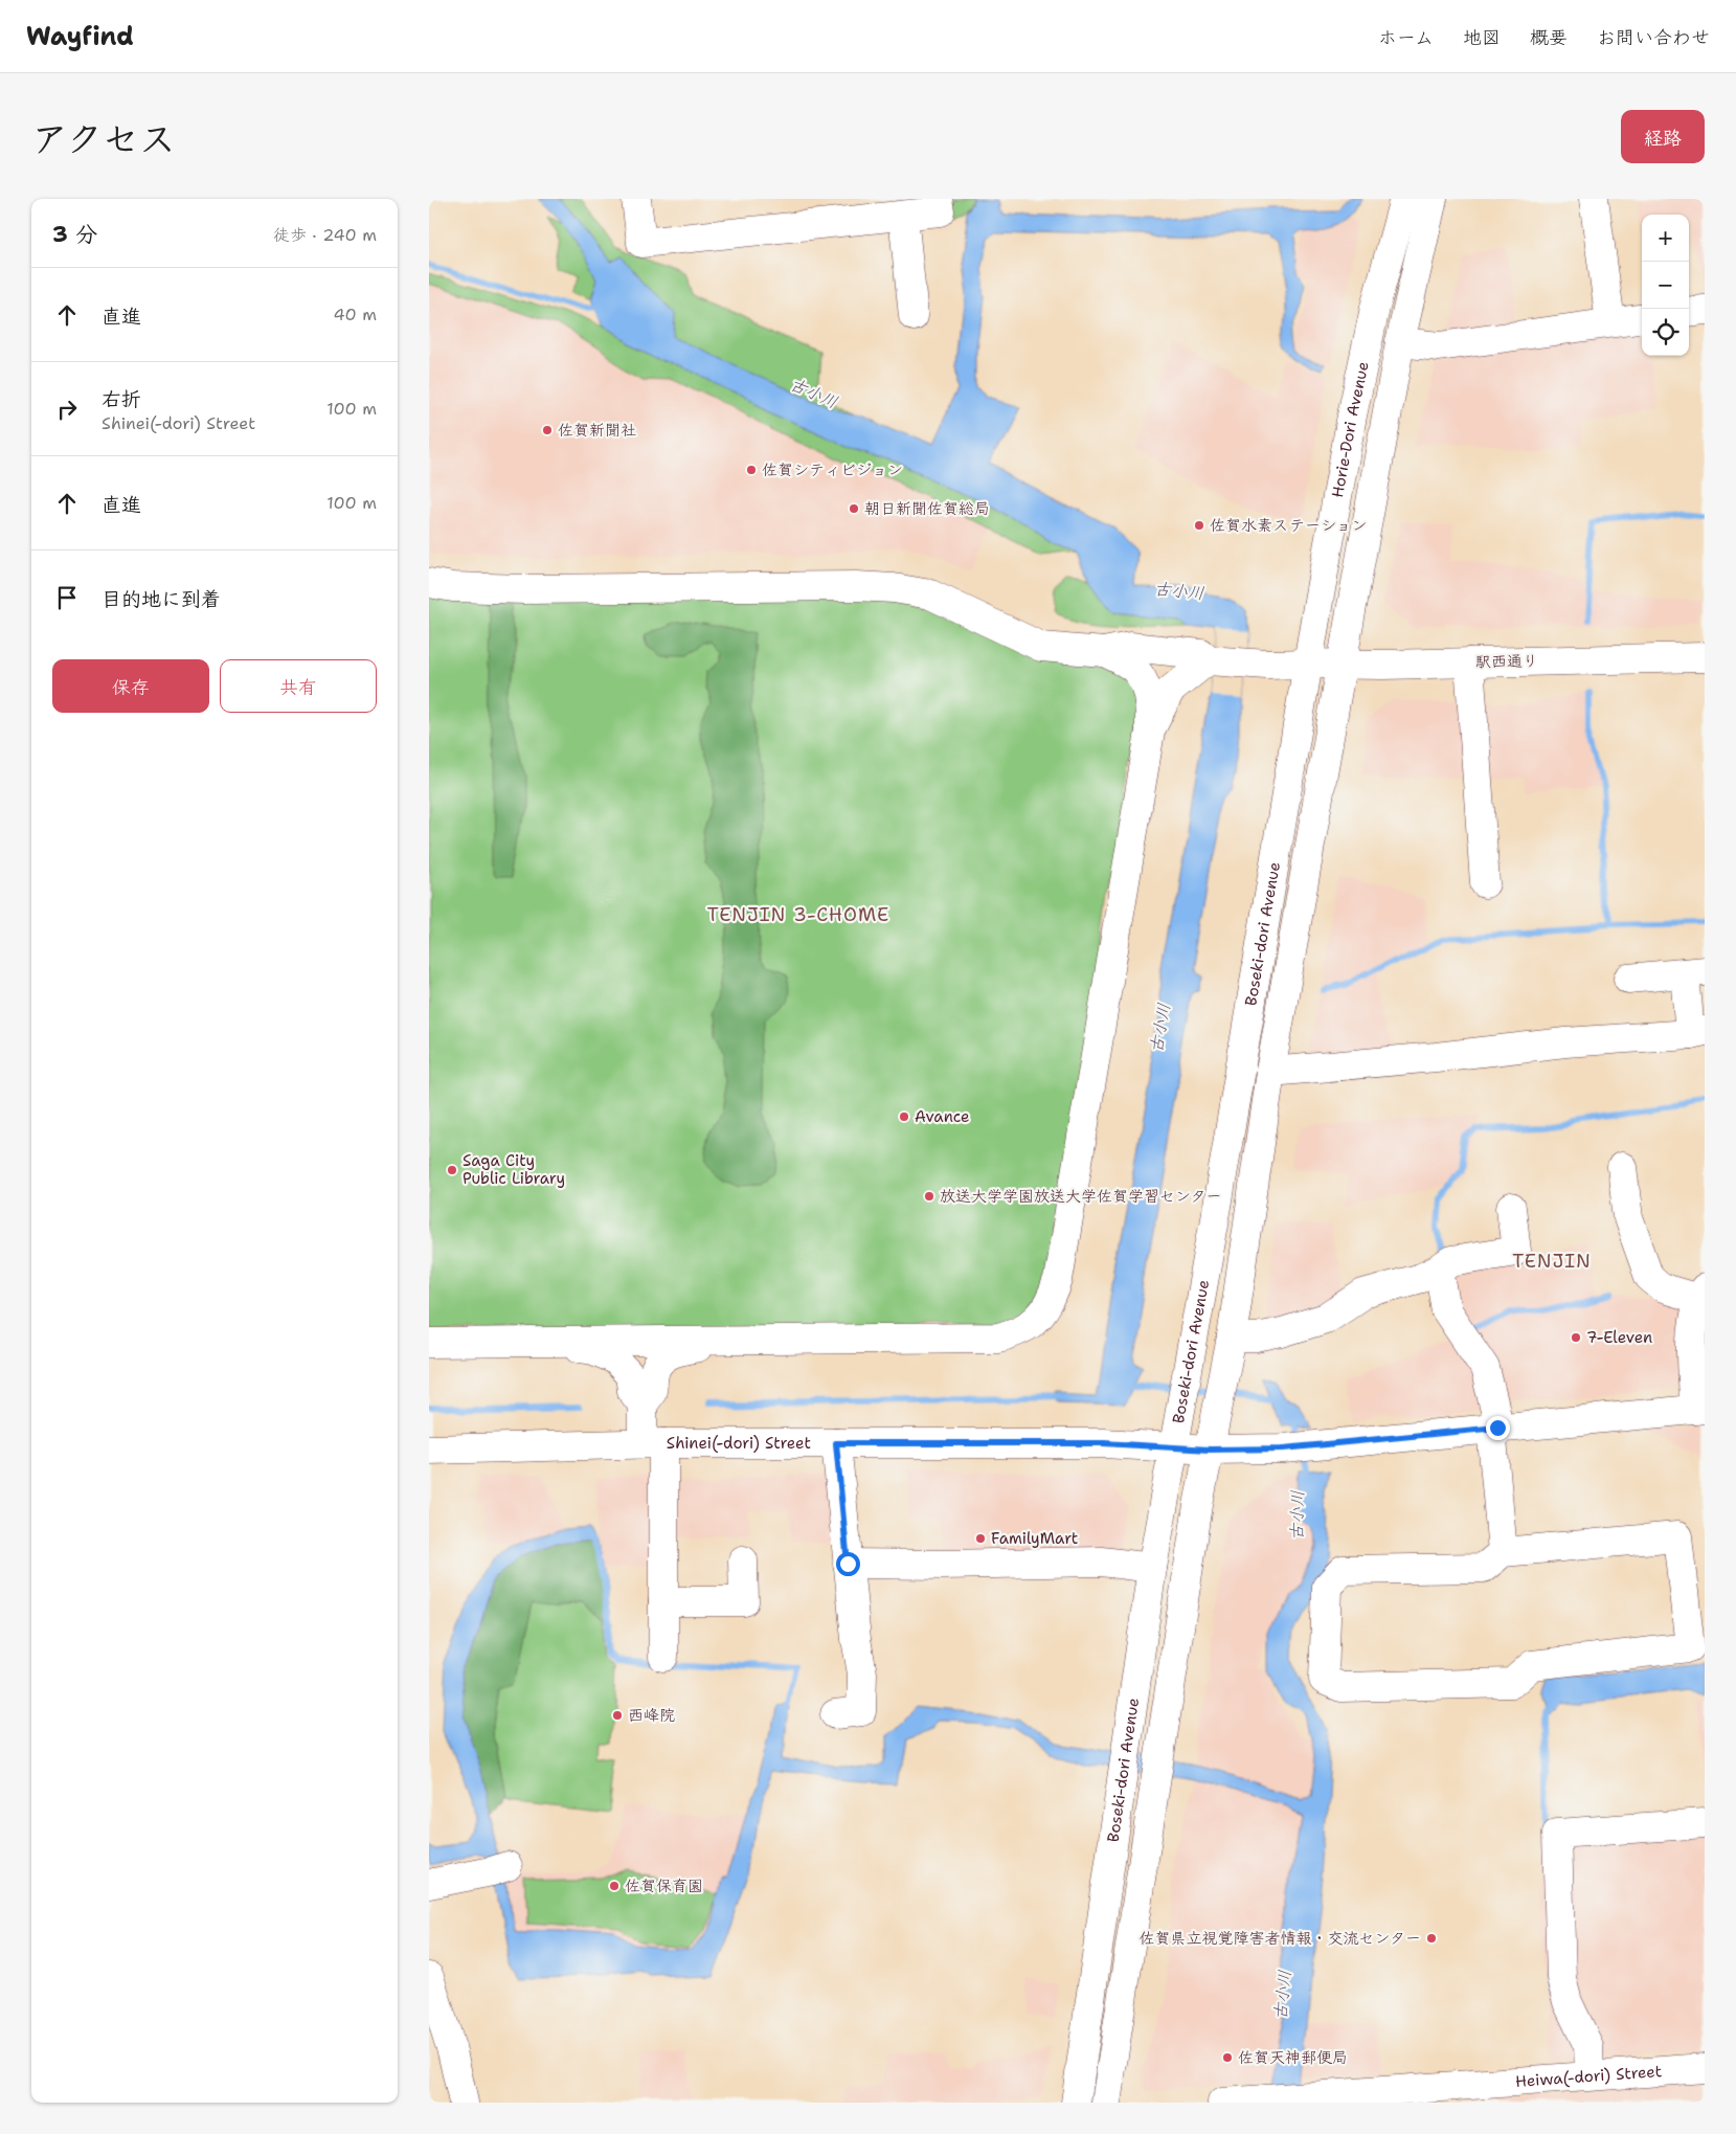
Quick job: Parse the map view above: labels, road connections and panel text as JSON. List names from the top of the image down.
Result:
{
  "streets": {
    "main road": [
      "Horie-Dori Avenue",
      "駅西通り",
      "Boseki-dori Avenue",
      "Shinei(-dori) Street",
      "Heiwa(-dori) Street"
    ]
  },
  "crossings": [
    ["Horie-Dori Avenue", "駅西通り"],
    ["Horie-Dori Avenue", "Boseki-dori Avenue"],
    ["駅西通り", "Boseki-dori Avenue"],
    ["Boseki-dori Avenue", "Shinei(-dori) Street"]
  ],
  "districts": ["TENJIN 3-CHOME", "TENJIN"],
  "water": ["古小川"],
  "places": [
    "佐賀新聞社",
    "佐賀シティビジョン",
    "朝日新聞佐賀総局",
    "佐賀水素ステーション",
    "Avance",
    "Saga City Public Library",
    "放送大学学園放送大学佐賀学習センター",
    "7-Eleven",
    "FamilyMart",
    "西峰院",
    "佐賀保育園",
    "佐賀県立視覚障害者情報・交流センター",
    "佐賀天神郵便局"
  ],
  "page": {
    "header": "Wayfind",
    "nav": [
      "ホーム",
      "地図",
      "概要",
      "お問い合わせ"
    ],
    "title": "アクセス",
    "buttons": [
      "経路",
      ["保存", "共有"]
    ],
    "heading": ["3 分", "徒歩 · 240 m"],
    "map_buttons": ["+", "−"],
    "list": [
      ["直進", "40 m"],
      ["右折", "Shinei(-dori) Street", "100 m"],
      ["直進", "100 m"],
      "目的地に到着"
    ]
  }
}
